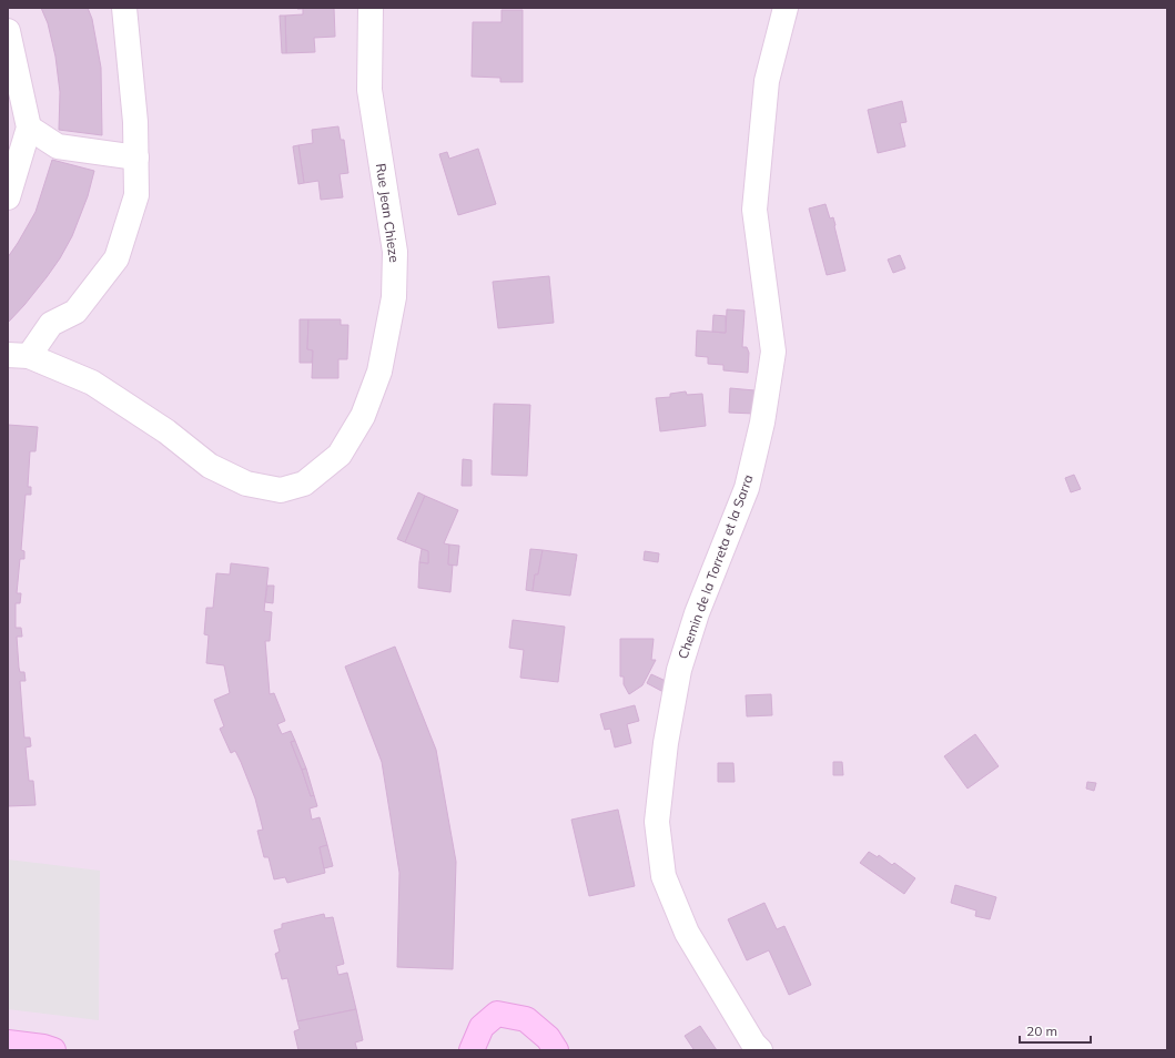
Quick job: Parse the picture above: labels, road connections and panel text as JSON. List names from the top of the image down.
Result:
{
  "streets": {
    "street": ["Rue Jean Chieze", "Chemin de la Torreta et la Sarra"]
  },
  "scale_bar": "20 m"
}
